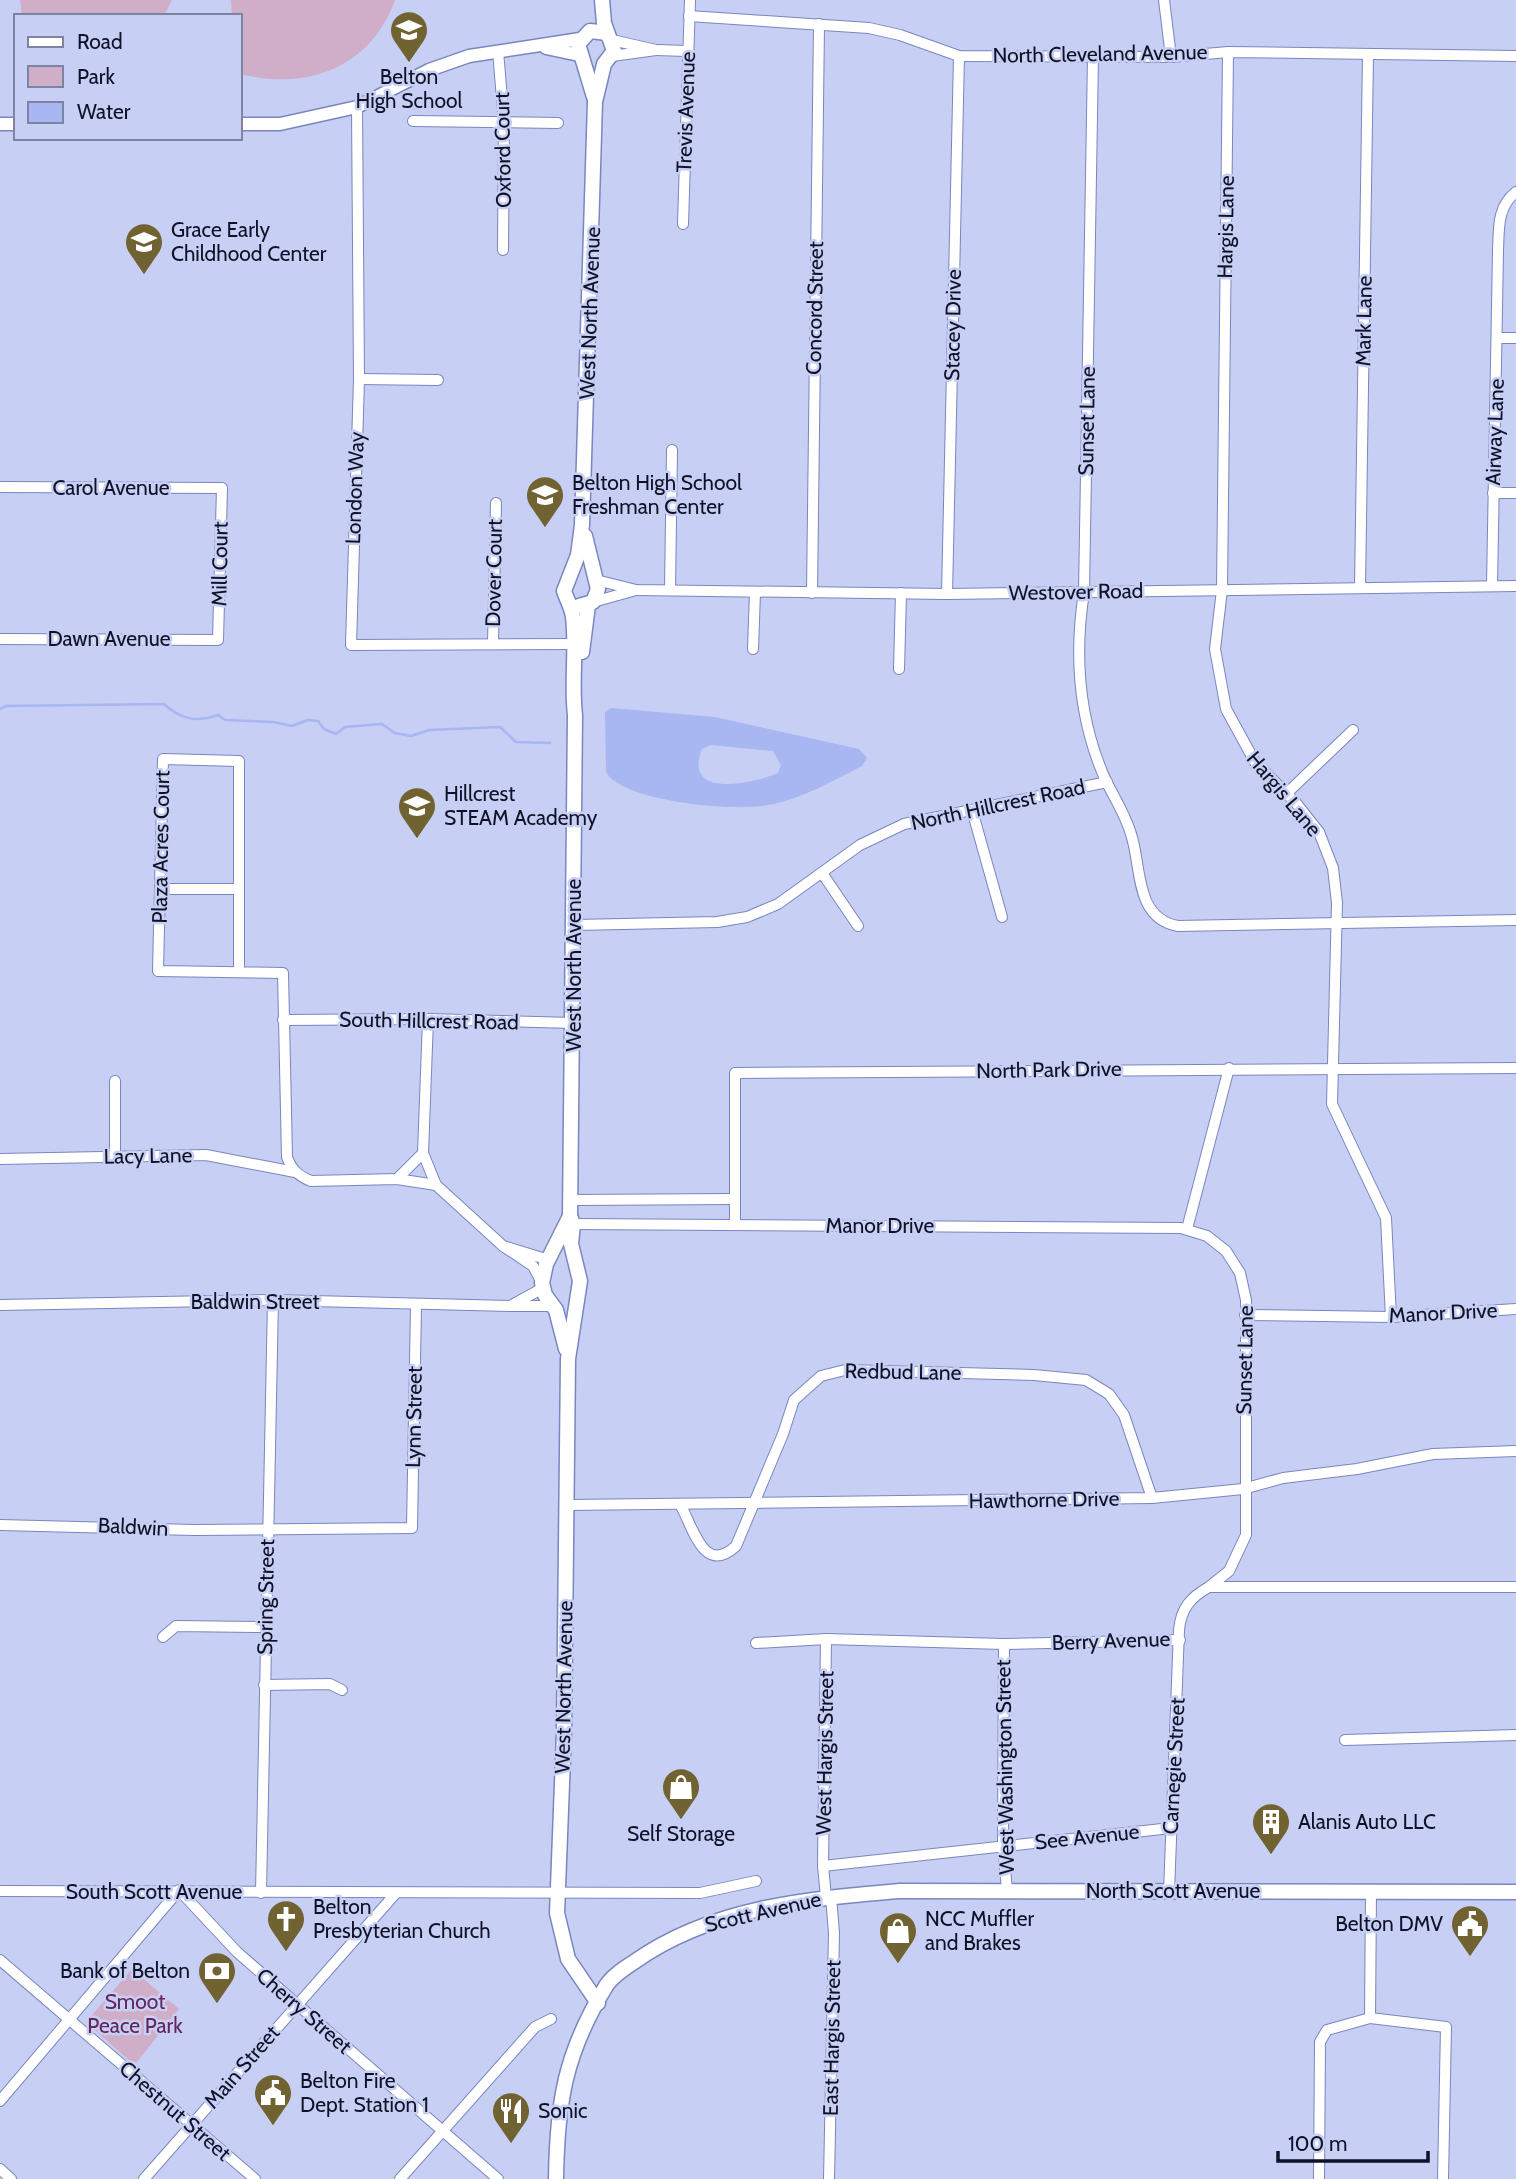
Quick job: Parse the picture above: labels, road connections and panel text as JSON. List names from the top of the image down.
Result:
{
  "streets": {
    "main road": ["West North Avenue", "North Scott Avenue", "Scott Avenue"],
    "street": [
      "North Cleveland Avenue",
      "Trevis Avenue",
      "Oxford Court",
      "Hargis Lane",
      "Concord Street",
      "Mark Lane",
      "Stacey Drive",
      "Sunset Lane",
      "Airway Lane",
      "Carol Avenue",
      "London Way",
      "Mill Court",
      "Dover Court",
      "Westover Road",
      "Dawn Avenue",
      "North Hillcrest Road",
      "Plaza Acres Court",
      "South Hillcrest Road",
      "North Park Drive",
      "Lacy Lane",
      "Manor Drive",
      "Baldwin Street",
      "Redbud Lane",
      "Lynn Street",
      "Hawthorne Drive",
      "Baldwin",
      "Spring Street",
      "Berry Avenue",
      "West Hargis Street",
      "Carnegie Street",
      "West Washington Street",
      "See Avenue",
      "South Scott Avenue",
      "Cherry Street",
      "East Hargis Street",
      "Main Street",
      "Chestnut Street"
    ]
  },
  "crossings": [
    ["North Cleveland Avenue", "Trevis Avenue"],
    ["North Cleveland Avenue", "Hargis Lane"],
    ["North Cleveland Avenue", "Concord Street"],
    ["North Cleveland Avenue", "Mark Lane"],
    ["North Cleveland Avenue", "Stacey Drive"],
    ["North Cleveland Avenue", "Sunset Lane"],
    ["Hargis Lane", "Westover Road"],
    ["Hargis Lane", "North Hillcrest Road"],
    ["Hargis Lane", "North Park Drive"],
    ["Hargis Lane", "Manor Drive"],
    ["Concord Street", "Westover Road"],
    ["West North Avenue", "London Way"],
    ["West North Avenue", "Westover Road"],
    ["West North Avenue", "North Hillcrest Road"],
    ["West North Avenue", "South Hillcrest Road"],
    ["West North Avenue", "Manor Drive"],
    ["West North Avenue", "Baldwin Street"],
    ["West North Avenue", "Hawthorne Drive"],
    ["West North Avenue", "South Scott Avenue"],
    ["West North Avenue", "Scott Avenue"],
    ["Mark Lane", "Westover Road"],
    ["Stacey Drive", "Westover Road"],
    ["Sunset Lane", "Westover Road"],
    ["Sunset Lane", "North Hillcrest Road"],
    ["Sunset Lane", "Manor Drive"],
    ["Sunset Lane", "Hawthorne Drive"],
    ["Sunset Lane", "Berry Avenue"],
    ["Airway Lane", "Westover Road"],
    ["Carol Avenue", "Mill Court"],
    ["London Way", "Dover Court"],
    ["Mill Court", "Dawn Avenue"],
    ["Plaza Acres Court", "South Hillcrest Road"],
    ["North Park Drive", "Manor Drive"],
    ["Baldwin Street", "Lynn Street"],
    ["Baldwin Street", "Spring Street"],
    ["Redbud Lane", "Hawthorne Drive"],
    ["Lynn Street", "Baldwin"],
    ["Baldwin", "Spring Street"],
    ["Spring Street", "South Scott Avenue"],
    ["Berry Avenue", "West Hargis Street"],
    ["Berry Avenue", "Carnegie Street"],
    ["Berry Avenue", "West Washington Street"],
    ["West Hargis Street", "See Avenue"],
    ["West Hargis Street", "North Scott Avenue"],
    ["West Hargis Street", "Scott Avenue"],
    ["West Hargis Street", "East Hargis Street"],
    ["Carnegie Street", "See Avenue"],
    ["Carnegie Street", "North Scott Avenue"],
    ["West Washington Street", "See Avenue"],
    ["West Washington Street", "North Scott Avenue"],
    ["North Scott Avenue", "Scott Avenue"],
    ["North Scott Avenue", "East Hargis Street"],
    ["South Scott Avenue", "Cherry Street"],
    ["South Scott Avenue", "Main Street"],
    ["Scott Avenue", "East Hargis Street"],
    ["Cherry Street", "Main Street"],
    ["Main Street", "Chestnut Street"]
  ],
  "parks": ["Smoot Peace Park"],
  "places": {
    "school or university": [
      "Belton High School",
      "Grace Early Childhood Center",
      "Belton High School Freshman Center",
      "Hillcrest STEAM Academy"
    ],
    "shop": ["Self Storage", "NCC Muffler and Brakes"],
    "building": ["Alanis Auto LLC"],
    "church": ["Belton Presbyterian Church"],
    "public building": ["Belton DMV", "Belton Fire Dept. Station 1"],
    "bank": ["Bank of Belton"],
    "restaurant": ["Sonic"]
  },
  "legend": ["Road", "Park", "Water"],
  "scale_bar": "100 m"
}
